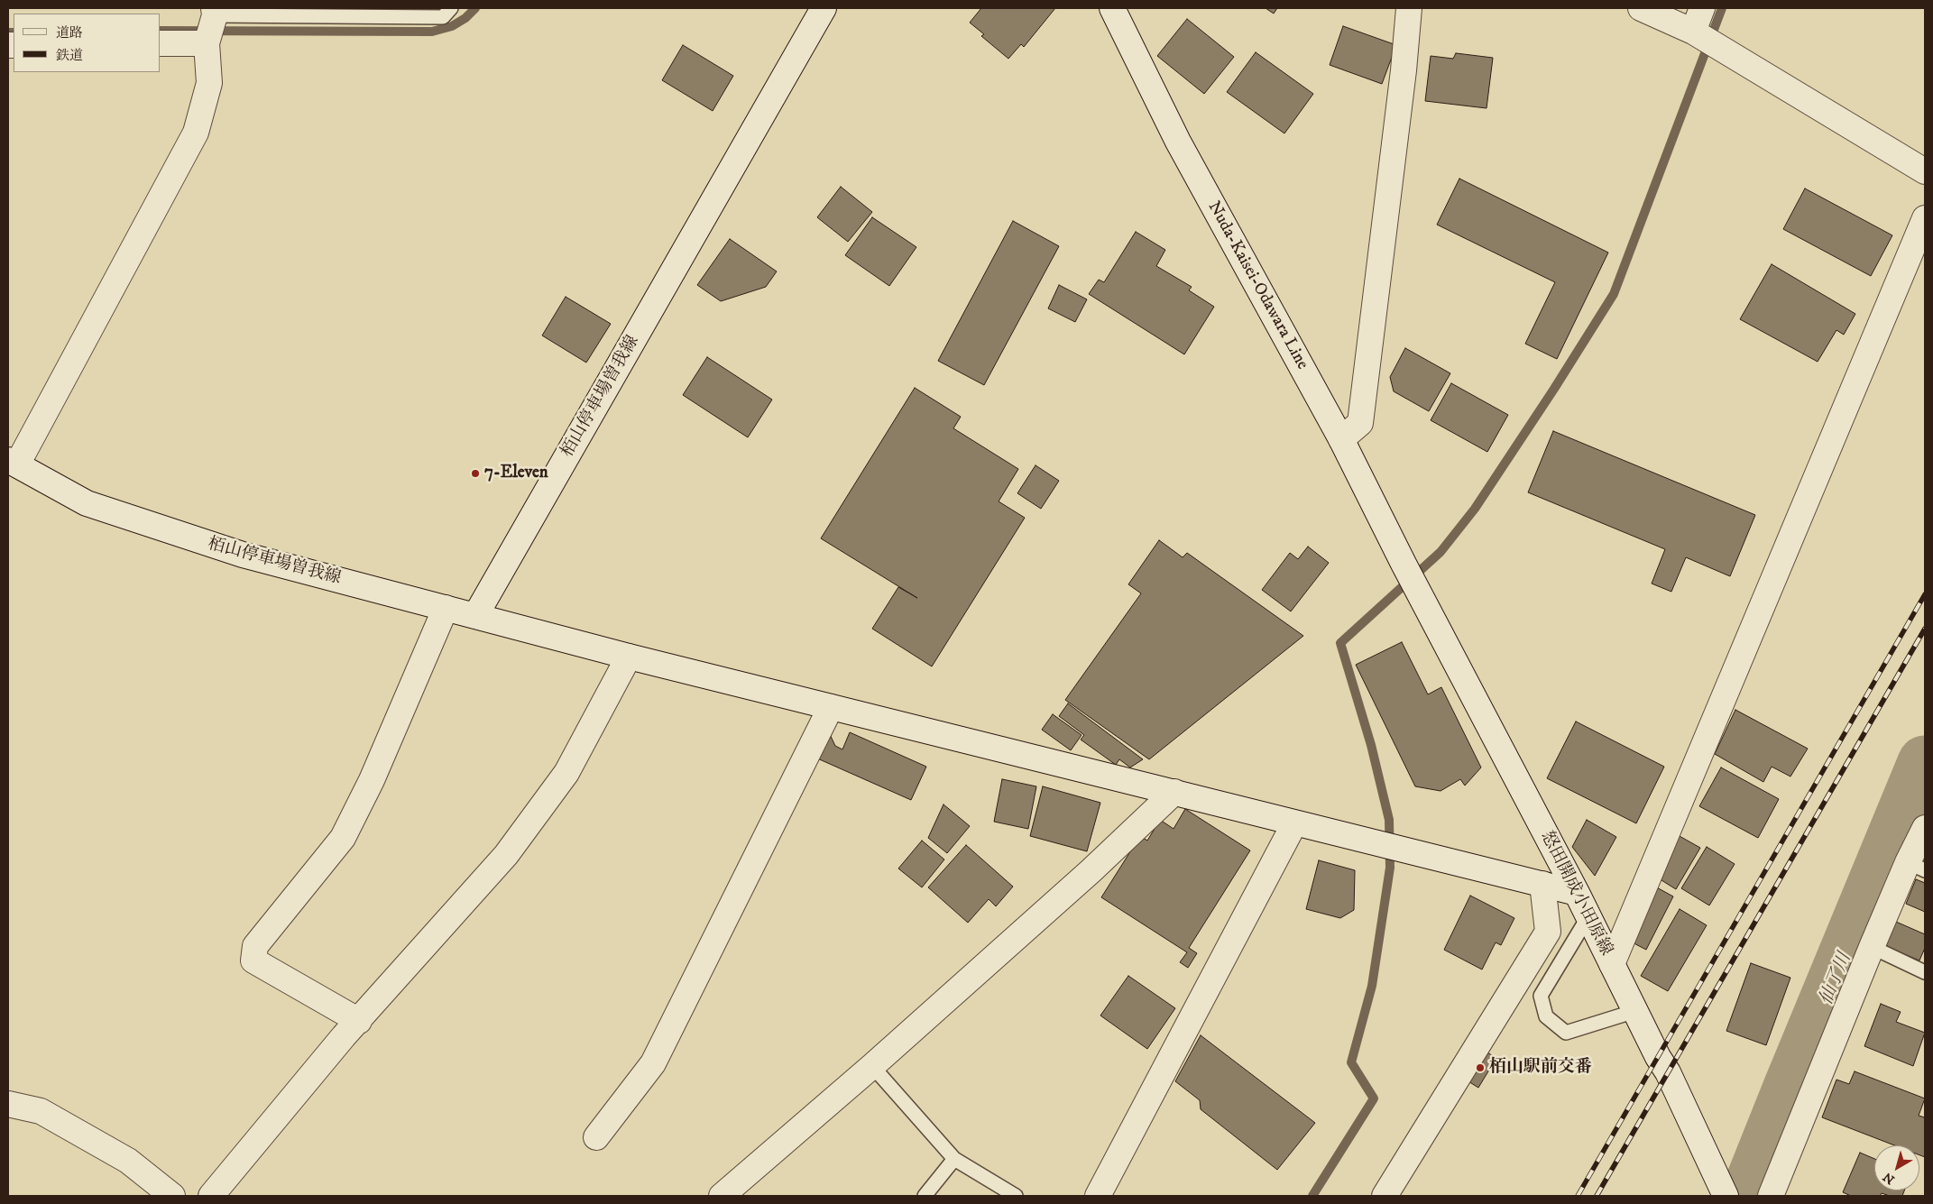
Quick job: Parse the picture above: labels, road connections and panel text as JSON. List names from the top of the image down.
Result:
{
  "streets": {
    "street": ["Nuda-Kaisei-Odawara Line", "栢山停車場曽我線", "怒田開成小田原線"]
  },
  "crossings": [
    ["Nuda-Kaisei-Odawara Line", "怒田開成小田原線"]
  ],
  "water": ["仙了川"],
  "places": ["7-Eleven", "栢山駅前交番"],
  "legend": ["道路", "鉄道"],
  "north": "bottom left"
}
